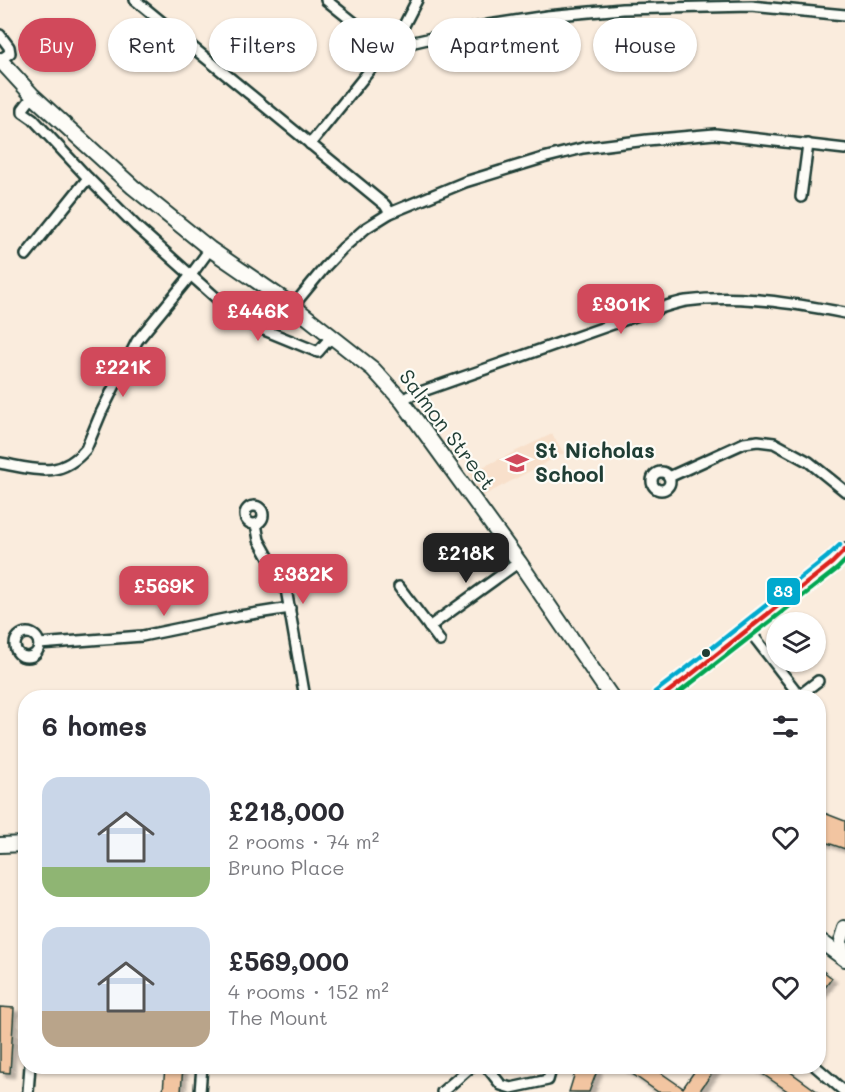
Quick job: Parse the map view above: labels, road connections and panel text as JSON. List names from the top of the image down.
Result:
{
  "streets": {
    "main road": ["Salmon Street"]
  },
  "places": {
    "school or university": ["St Nicholas School"]
  },
  "lines": ["transit line 83"],
  "page": {
    "chip": [
      "Buy",
      "Rent",
      "Filters",
      "New",
      "Apartment",
      "House"
    ],
    "price": [
      "£301K",
      "£446K",
      "£221K",
      "£218K",
      "£382K",
      "£569K"
    ],
    "heading": "6 homes",
    "list": [
      {
        "name": "£218,000",
        "note": "2 rooms · 74 m² · Bruno Place"
      },
      {
        "name": "£569,000",
        "note": "4 rooms · 152 m² · The Mount"
      }
    ]
  }
}
